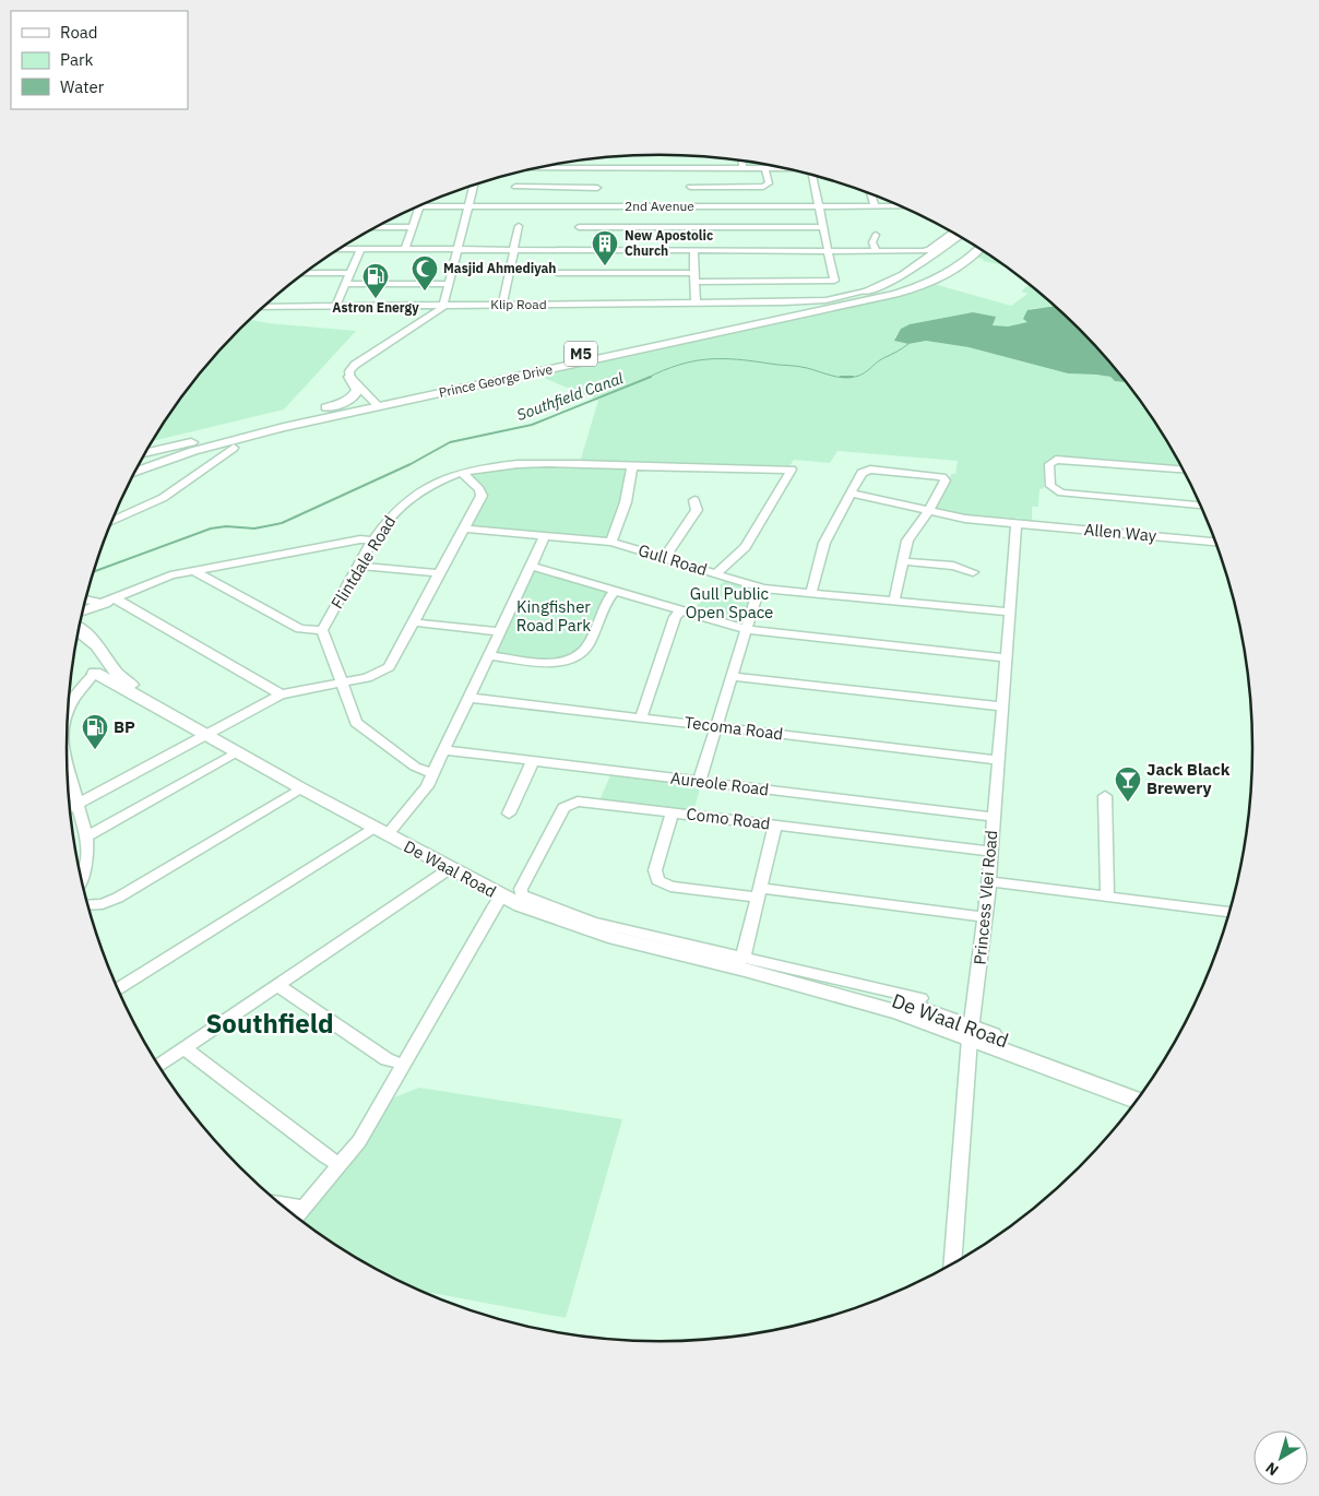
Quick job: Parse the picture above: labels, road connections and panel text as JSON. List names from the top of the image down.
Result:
{
  "streets": {
    "main road": ["M5", "Prince George Drive", "De Waal Road"],
    "street": [
      "2nd Avenue",
      "Klip Road",
      "Allen Way",
      "Gull Road",
      "Flintdale Road",
      "Tecoma Road",
      "Aureole Road",
      "Como Road",
      "Princess Vlei Road"
    ]
  },
  "crossings": [
    ["Klip Road", "Prince George Drive"],
    ["Allen Way", "Princess Vlei Road"],
    ["Gull Road", "Flintdale Road"],
    ["Gull Road", "Princess Vlei Road"],
    ["Tecoma Road", "Princess Vlei Road"],
    ["Aureole Road", "Princess Vlei Road"],
    ["Como Road", "De Waal Road"],
    ["Como Road", "Princess Vlei Road"],
    ["De Waal Road", "Princess Vlei Road"]
  ],
  "districts": ["Southfield"],
  "water": ["Southfield Canal"],
  "parks": ["Gull Public Open Space", "Kingfisher Road Park"],
  "places": {
    "building": ["New Apostolic Church"],
    "mosque": ["Masjid Ahmediyah"],
    "fuel station": ["Astron Energy", "BP"],
    "bar": ["Jack Black Brewery"]
  },
  "legend": ["Road", "Park", "Water"],
  "north": "bottom left"
}
